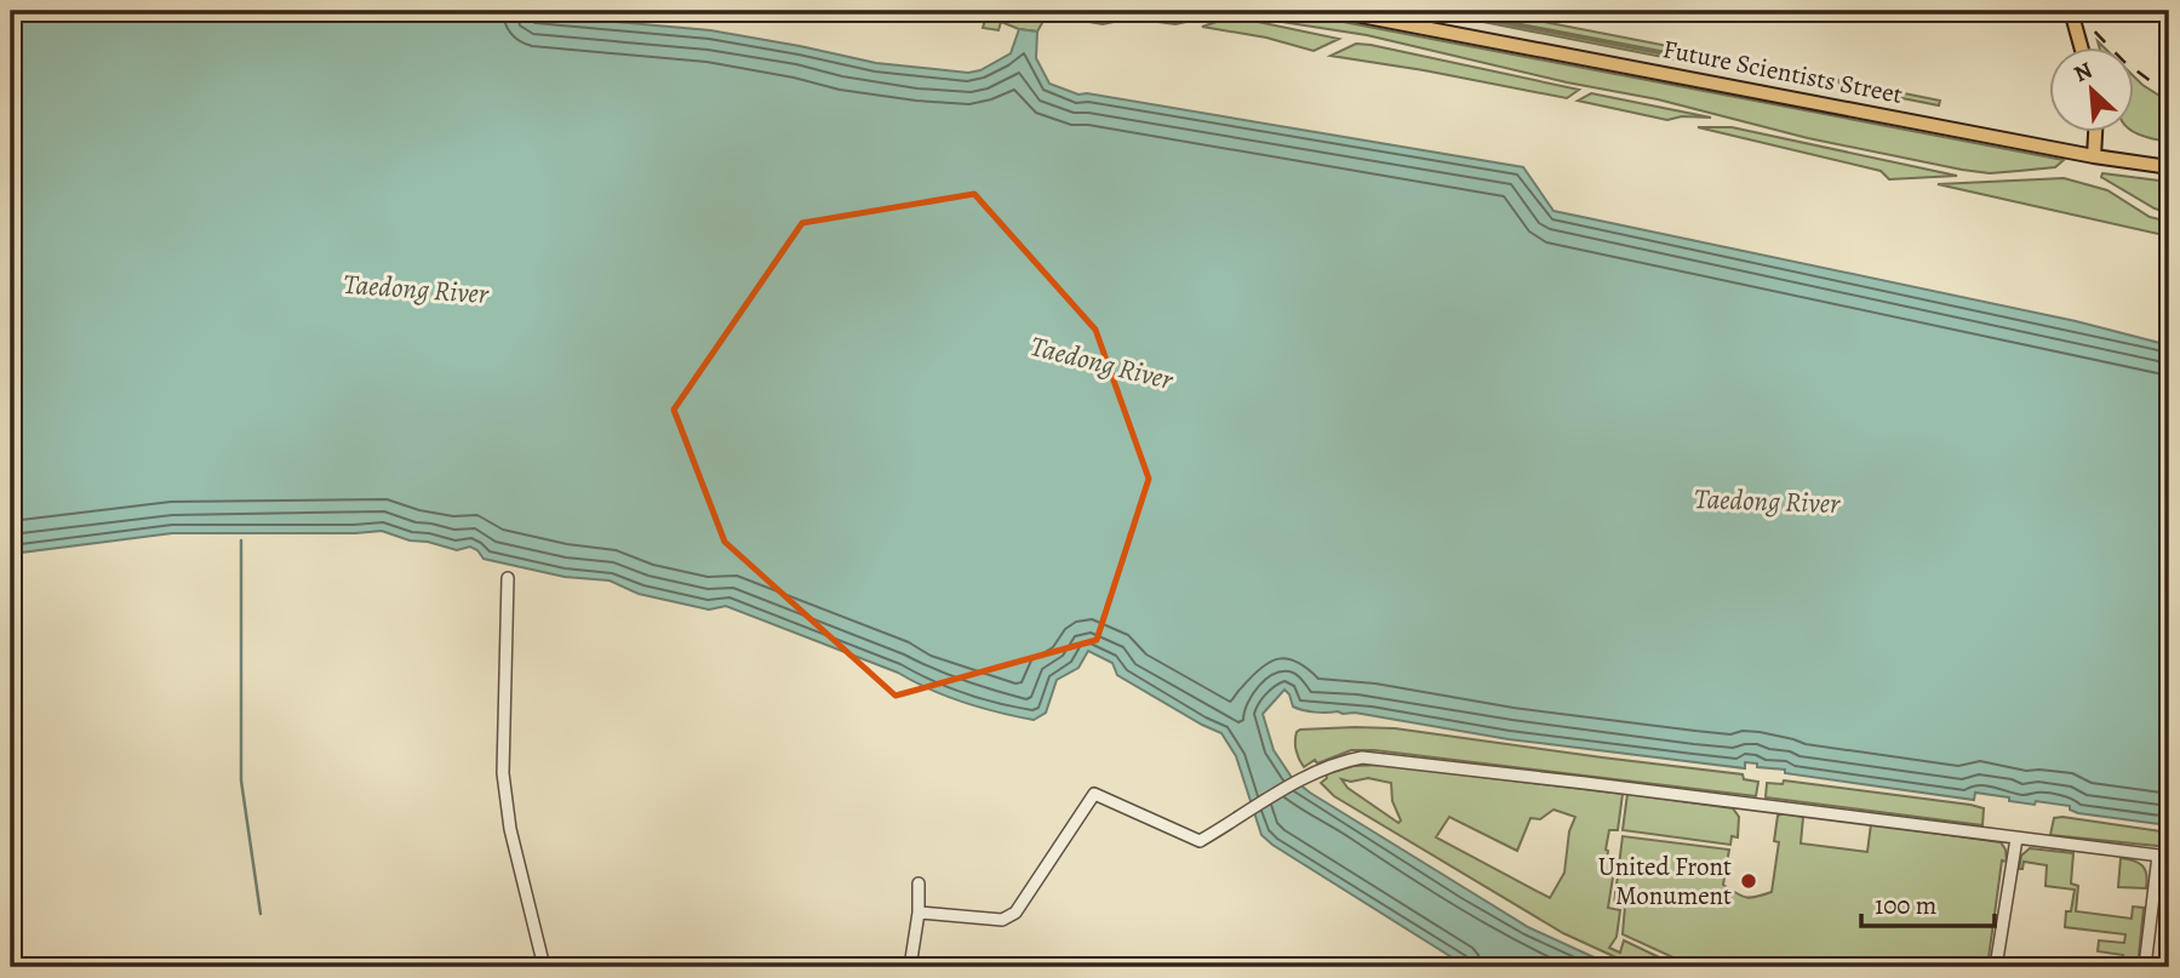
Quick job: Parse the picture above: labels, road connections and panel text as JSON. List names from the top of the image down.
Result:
{
  "streets": {
    "main road": ["Future Scientists Street"]
  },
  "water": ["Taedong River"],
  "places": ["United Front Monument"],
  "scale_bar": "100 m",
  "north": "top left"
}
